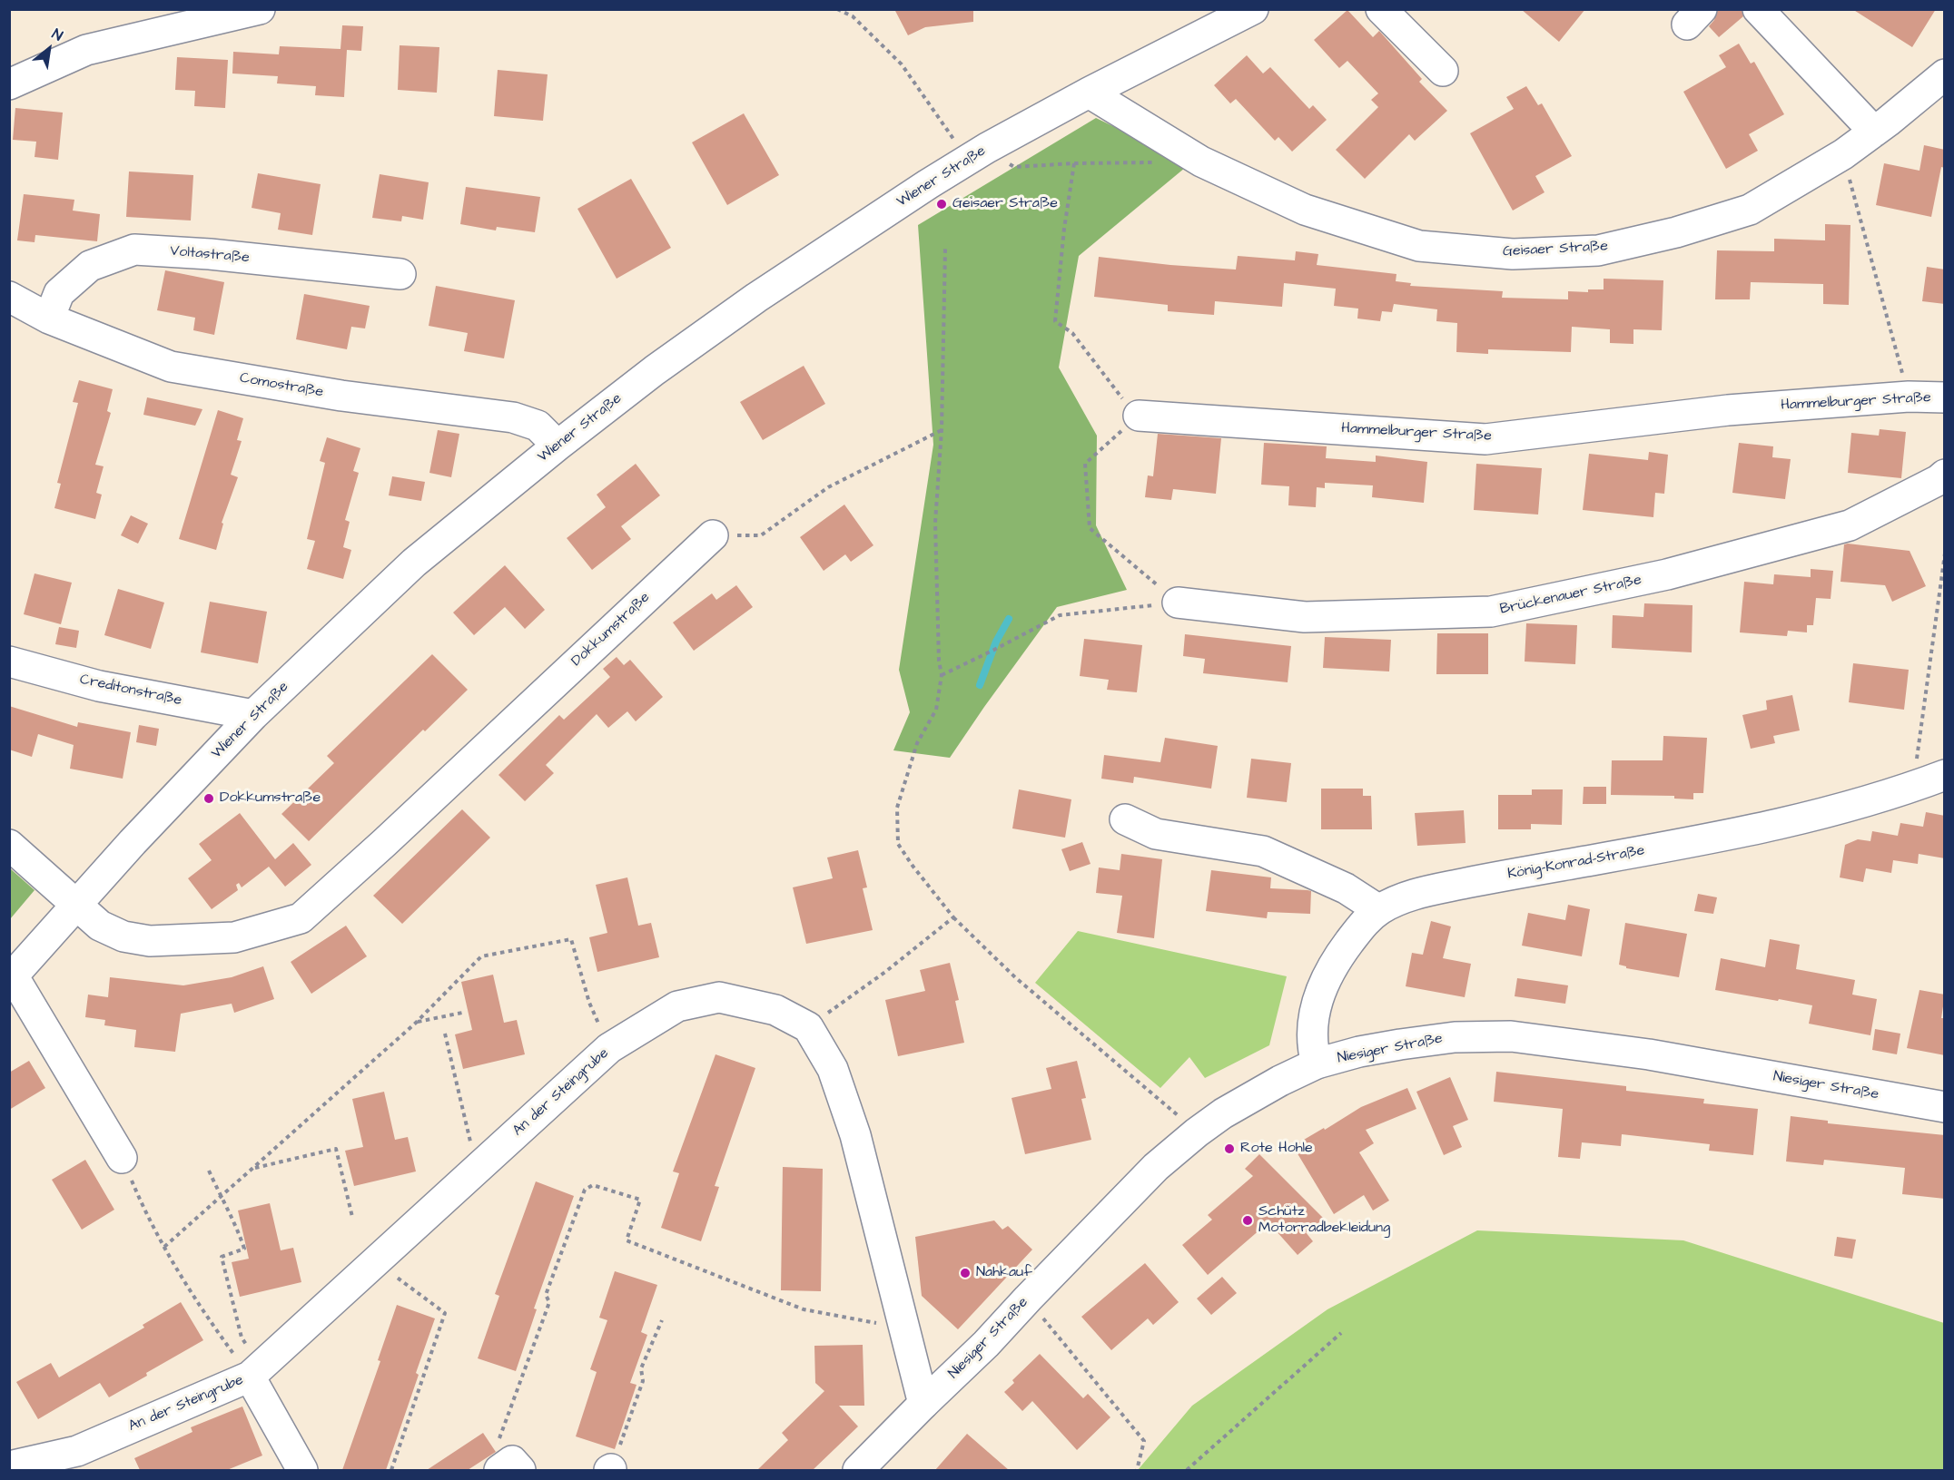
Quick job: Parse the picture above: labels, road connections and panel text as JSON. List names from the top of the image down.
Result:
{
  "streets": {
    "street": [
      "Wiener Straße",
      "Geisaer Straße",
      "Voltastraße",
      "Comostraße",
      "Hammelburger Straße",
      "Brückenauer Straße",
      "Dokkumstraße",
      "Creditonstraße",
      "König-Konrad-Straße",
      "Niesiger Straße",
      "An der Steingrube"
    ]
  },
  "crossings": [
    ["Wiener Straße", "Geisaer Straße"],
    ["Wiener Straße", "Comostraße"],
    ["Wiener Straße", "Dokkumstraße"],
    ["Wiener Straße", "Creditonstraße"],
    ["Voltastraße", "Comostraße"],
    ["König-Konrad-Straße", "Niesiger Straße"]
  ],
  "places": [
    "Geisaer Straße",
    "Dokkumstraße",
    "Rote Hohle",
    "Schütz Motorradbekleidung",
    "Nahkauf"
  ],
  "north": "top right"
}
